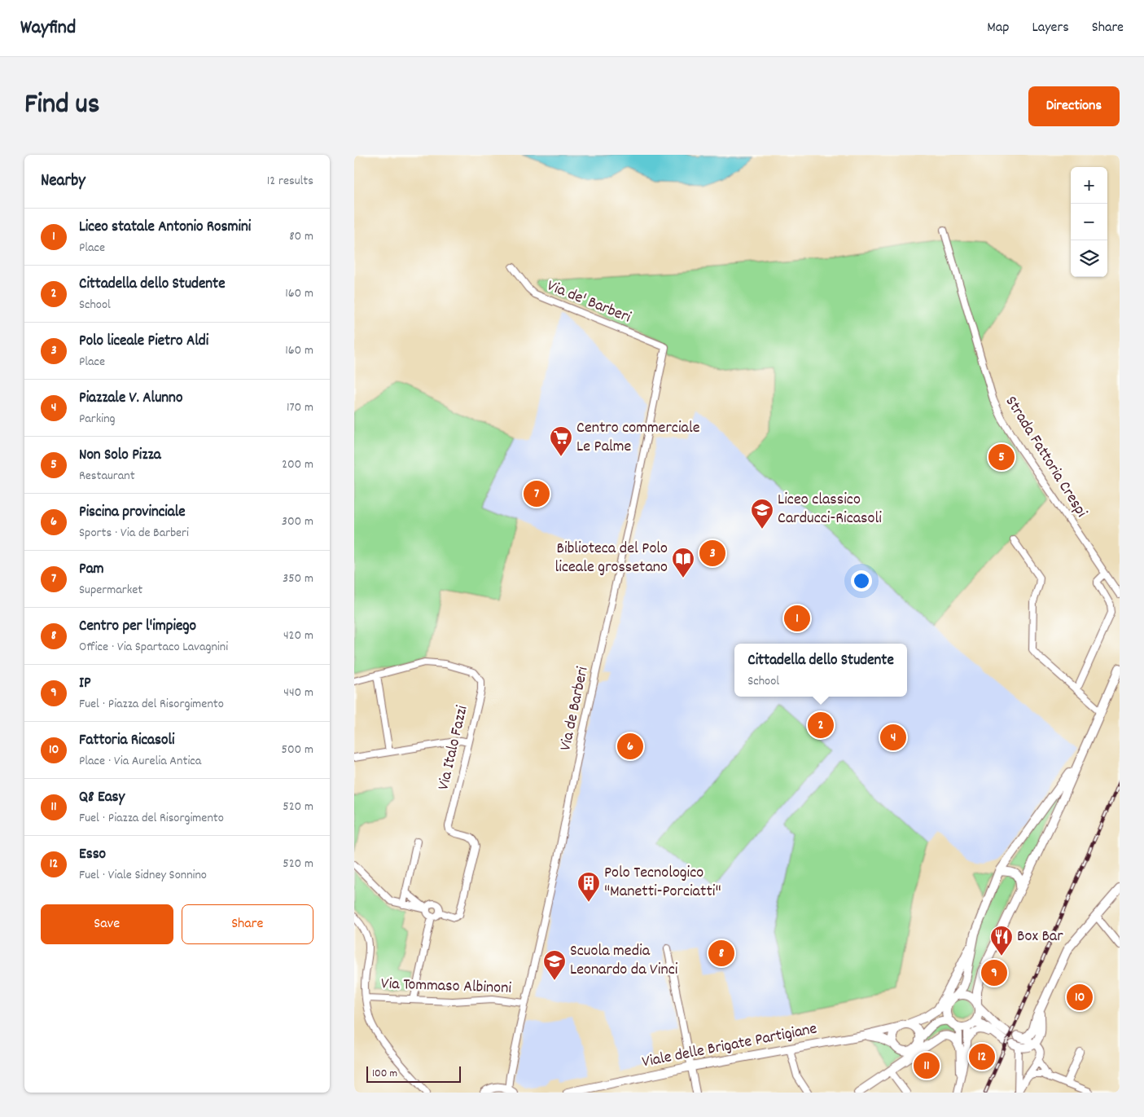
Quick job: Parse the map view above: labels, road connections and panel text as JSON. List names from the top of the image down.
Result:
{
  "streets": {
    "main road": ["Viale delle Brigate Partigiane"],
    "street": [
      "Via de' Barberi",
      "Strada Fattoria Crespi",
      "Via de Barberi",
      "Via Italo Fazzi",
      "Via Tommaso Albinoni"
    ]
  },
  "crossings": [
    ["Via de' Barberi", "Via de Barberi"],
    ["Via de Barberi", "Via Tommaso Albinoni"]
  ],
  "places": {
    "supermarket": ["Centro commerciale Le Palme"],
    "school or university": ["Liceo classico Carducci-Ricasoli", "Scuola media Leonardo da Vinci"],
    "library": ["Biblioteca del Polo liceale grossetano"],
    "building": ["Polo Tecnologico \"Manetti-Porciatti\""],
    "restaurant": ["Box Bar"]
  },
  "scale_bar": "100 m",
  "page": {
    "header": "Wayfind",
    "nav": ["Map", "Layers", "Share"],
    "title": "Find us",
    "buttons": [
      "Directions",
      ["Save", "Share"]
    ],
    "heading": ["Nearby", "12 results"],
    "map_buttons": ["+", "−"],
    "list": [
      {
        "mark": "1",
        "name": "Liceo statale Antonio Rosmini",
        "note": "Place",
        "value": "80 m"
      },
      {
        "mark": "2",
        "name": "Cittadella dello Studente",
        "note": "School",
        "value": "160 m"
      },
      {
        "mark": "3",
        "name": "Polo liceale Pietro Aldi",
        "note": "Place",
        "value": "160 m"
      },
      {
        "mark": "4",
        "name": "Piazzale V. Alunno",
        "note": "Parking",
        "value": "170 m"
      },
      {
        "mark": "5",
        "name": "Non Solo Pizza",
        "note": "Restaurant",
        "value": "200 m"
      },
      {
        "mark": "6",
        "name": "Piscina provinciale",
        "note": "Sports · Via de Barberi",
        "value": "300 m"
      },
      {
        "mark": "7",
        "name": "Pam",
        "note": "Supermarket",
        "value": "350 m"
      },
      {
        "mark": "8",
        "name": "Centro per l'impiego",
        "note": "Office · Via Spartaco Lavagnini",
        "value": "420 m"
      },
      {
        "mark": "9",
        "name": "IP",
        "note": "Fuel · Piazza del Risorgimento",
        "value": "440 m"
      },
      {
        "mark": "10",
        "name": "Fattoria Ricasoli",
        "note": "Place · Via Aurelia Antica",
        "value": "500 m"
      },
      {
        "mark": "11",
        "name": "Q8 Easy",
        "note": "Fuel · Piazza del Risorgimento",
        "value": "520 m"
      },
      {
        "mark": "12",
        "name": "Esso",
        "note": "Fuel · Viale Sidney Sonnino",
        "value": "520 m"
      }
    ],
    "pins": [
      "5",
      "7",
      "3",
      "1",
      "2",
      "4",
      "6",
      "8",
      "9",
      "10",
      "12",
      "11"
    ],
    "popup": ["Cittadella dello Studente", "School"],
    "scale": "100 m"
  }
}
